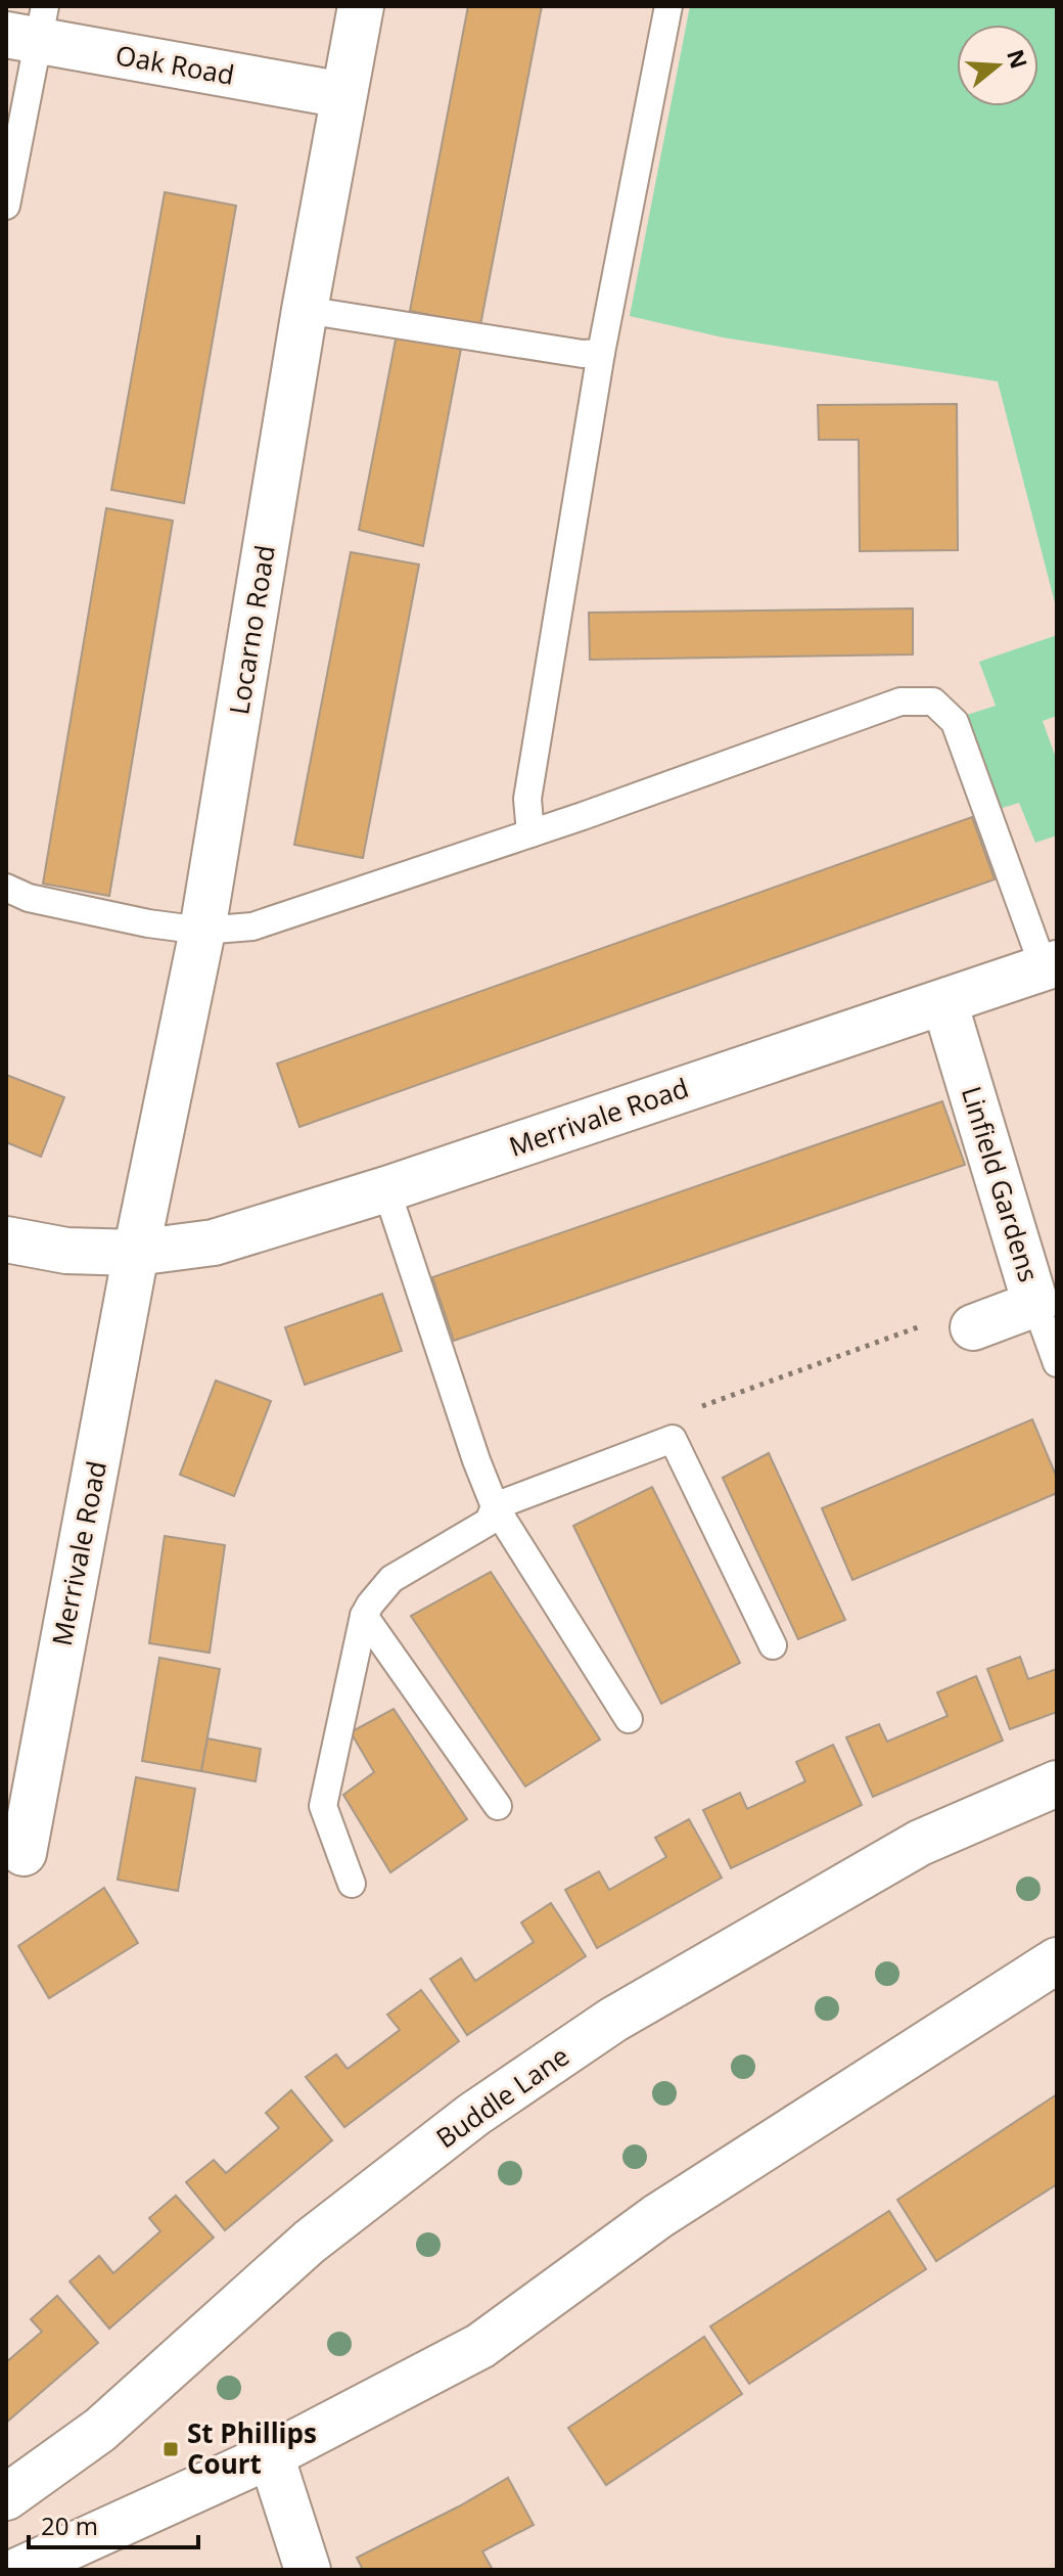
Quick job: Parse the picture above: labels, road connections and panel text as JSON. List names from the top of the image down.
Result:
{
  "streets": {
    "street": [
      "Oak Road",
      "Locarno Road",
      "Merrivale Road",
      "Linfield Gardens",
      "Buddle Lane"
    ]
  },
  "crossings": [
    ["Oak Road", "Locarno Road"],
    ["Locarno Road", "Merrivale Road"],
    ["Merrivale Road", "Linfield Gardens"]
  ],
  "places": {
    "transit": ["St Phillips Court"]
  },
  "scale_bar": "20 m",
  "north": "right"
}
